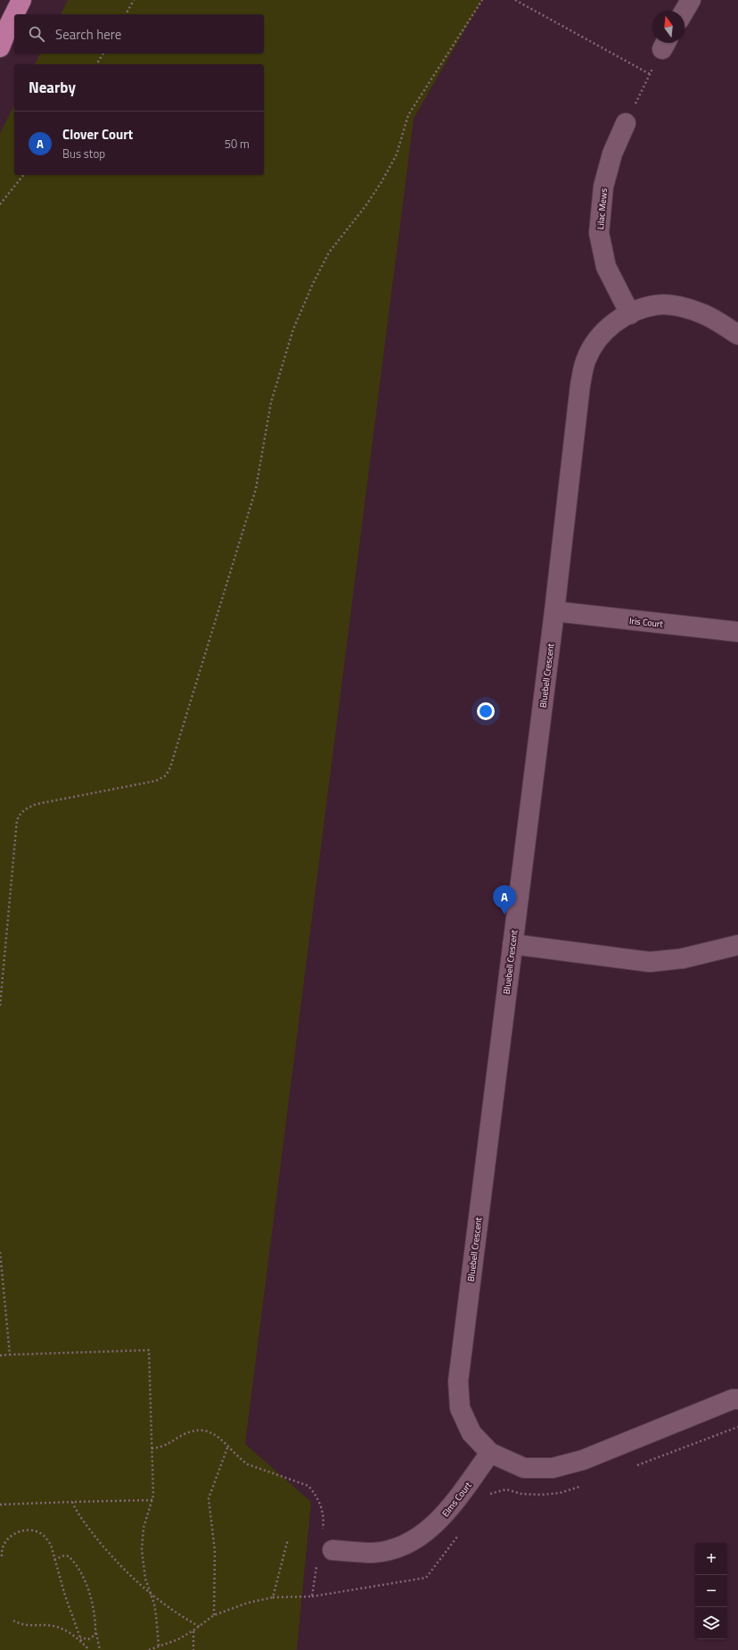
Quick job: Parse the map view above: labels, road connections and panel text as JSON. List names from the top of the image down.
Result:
{
  "streets": {
    "street": [
      "Lilac Mews",
      "Iris Court",
      "Bluebell Crescent",
      "Elms Court"
    ]
  },
  "crossings": [
    ["Lilac Mews", "Bluebell Crescent"],
    ["Iris Court", "Bluebell Crescent"],
    ["Bluebell Crescent", "Elms Court"]
  ],
  "north": "top",
  "page": {
    "search": "Search here",
    "heading": "Nearby",
    "list": [
      {
        "mark": "A",
        "name": "Clover Court",
        "note": "Bus stop",
        "value": "50 m"
      }
    ],
    "pins": "A",
    "map_buttons": ["+", "−"]
  }
}
